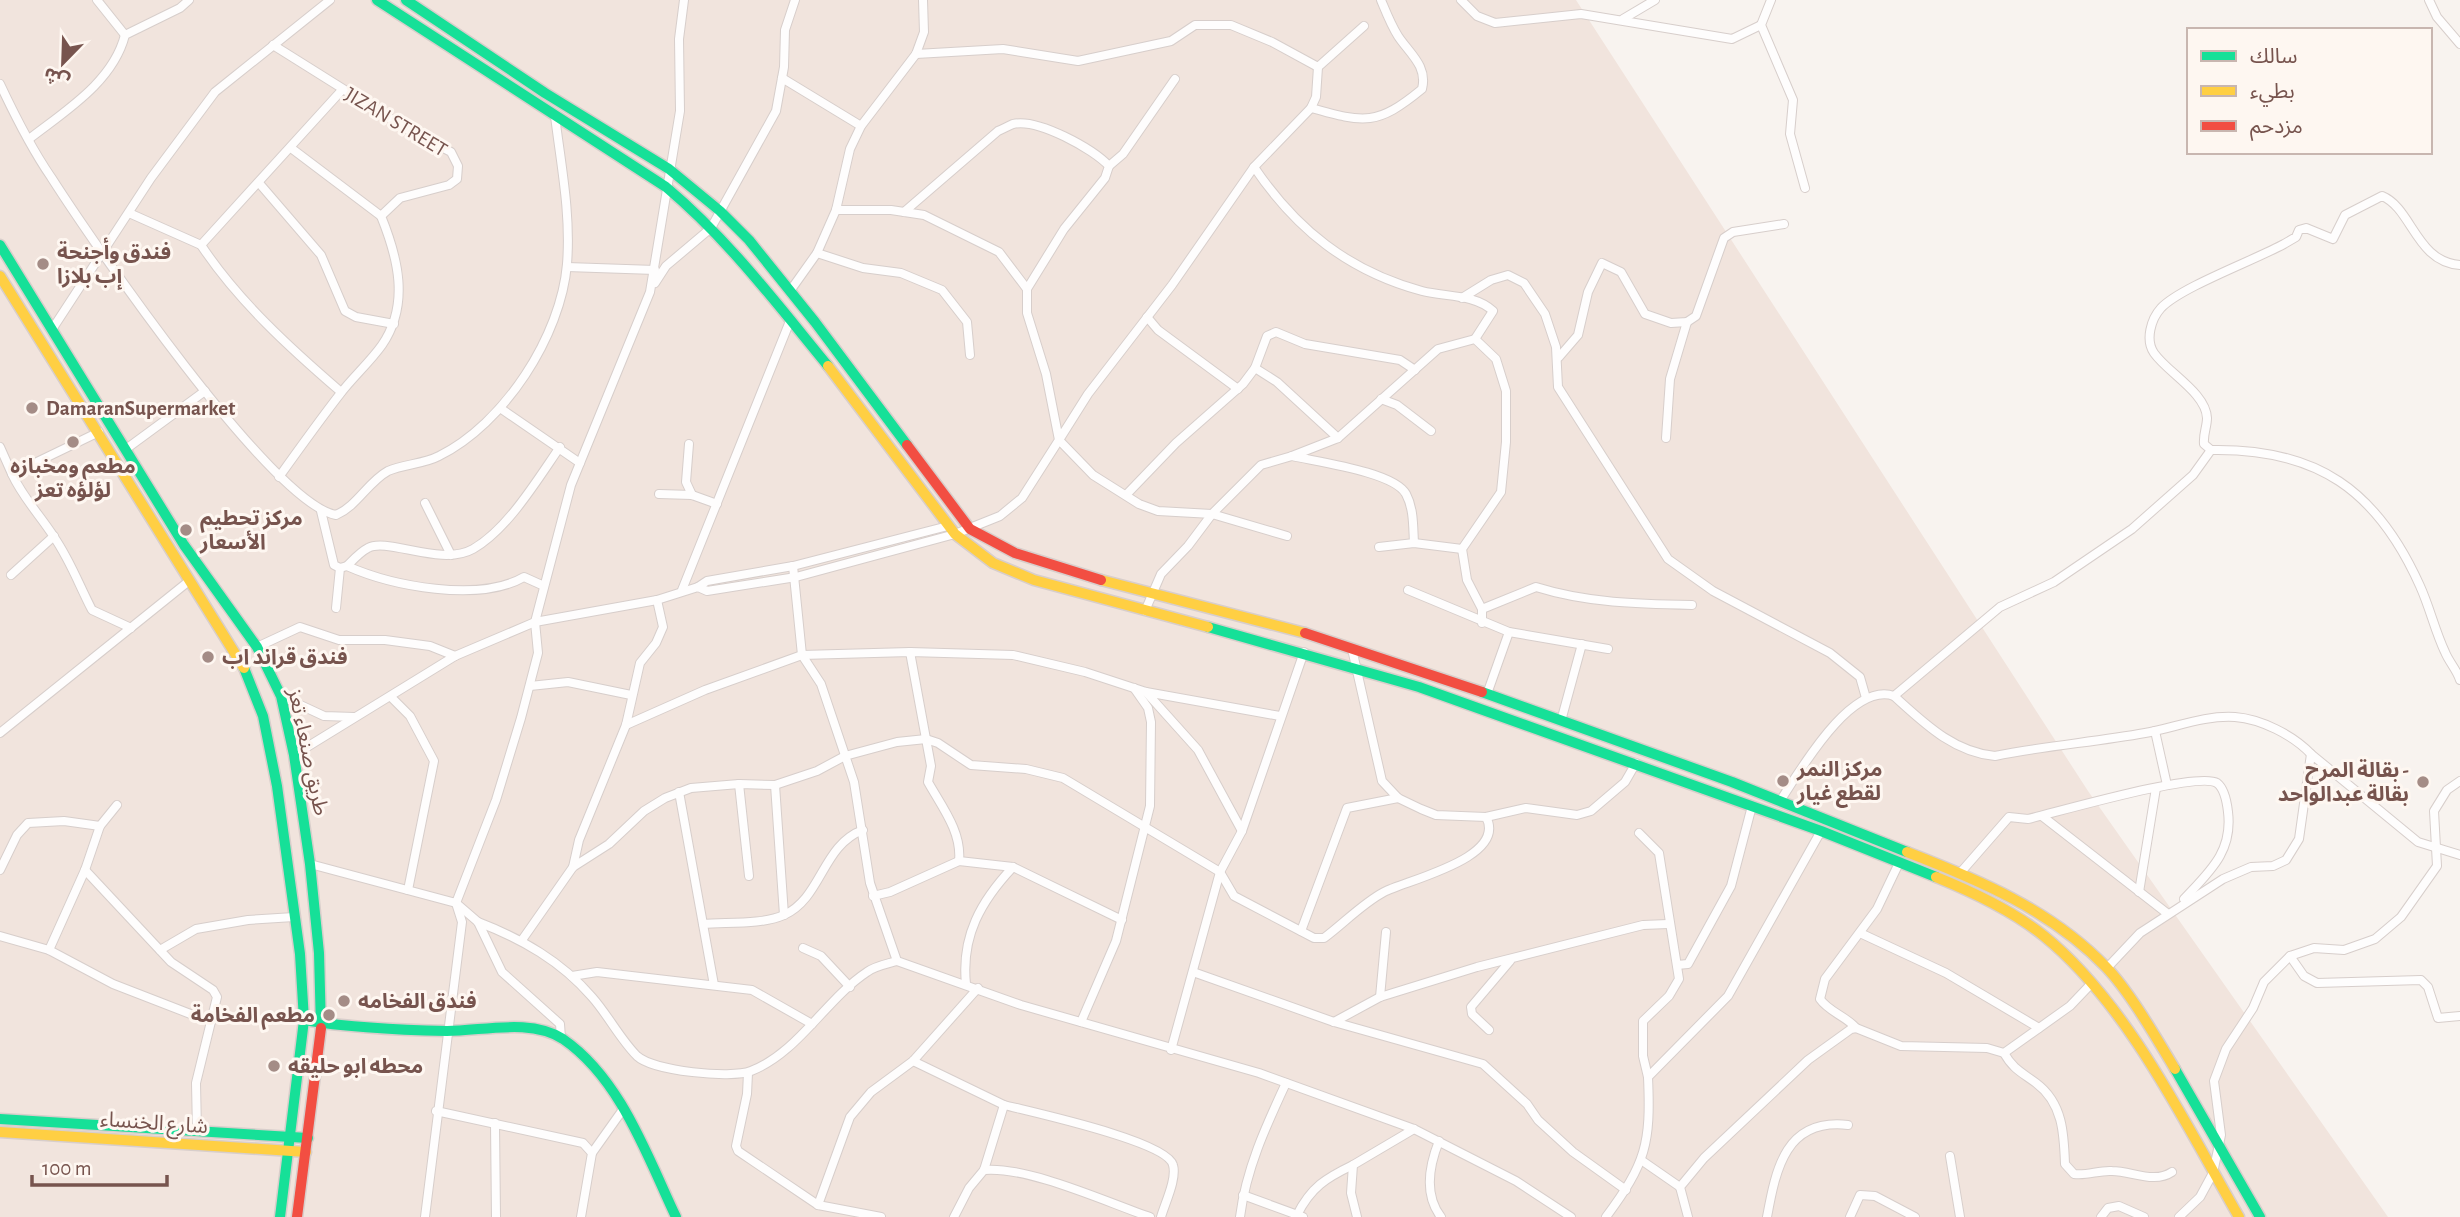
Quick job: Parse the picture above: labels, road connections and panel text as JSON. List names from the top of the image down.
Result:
{
  "streets": {
    "main road": ["طريق صنعاء تعز", "شارع الخنساء"],
    "street": ["JIZAN STREET"]
  },
  "crossings": [
    ["طريق صنعاء تعز", "شارع الخنساء"]
  ],
  "places": [
    "فندق وأجنحة إب بلازا",
    "DamaranSupermarket",
    "مطعم ومخبازه لؤلؤه تعز",
    "مركز تحطيم الأسعار",
    "فندق قراند اب",
    "مركز النمر لقطع غيار",
    "بقالة المرح - بقالة عبدالواحد",
    "فندق الفخامه",
    "مطعم الفخامة",
    "محطه ابو حليقه"
  ],
  "legend": ["سالك", "بطيء", "مزدحم"],
  "scale_bar": "100 m",
  "north": "bottom left"
}
